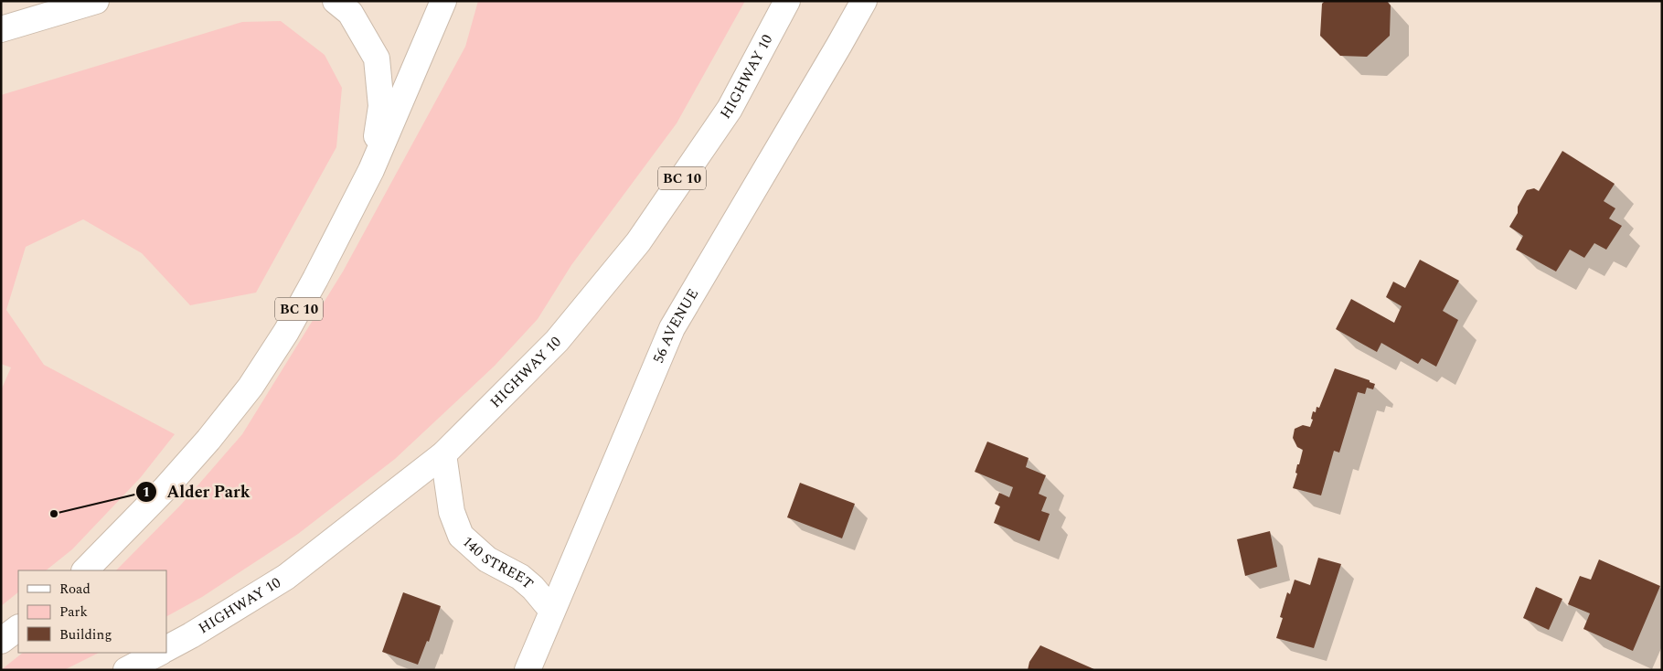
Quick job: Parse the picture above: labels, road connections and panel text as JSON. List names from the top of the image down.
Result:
{
  "streets": {
    "main road": [
      "HIGHWAY 10",
      "BC 10",
      "56 AVENUE",
      "140 STREET"
    ]
  },
  "crossings": [
    ["HIGHWAY 10", "140 STREET"],
    ["56 AVENUE", "140 STREET"]
  ],
  "places": ["Alder Park"],
  "legend": ["Road", "Park", "Building"]
}
